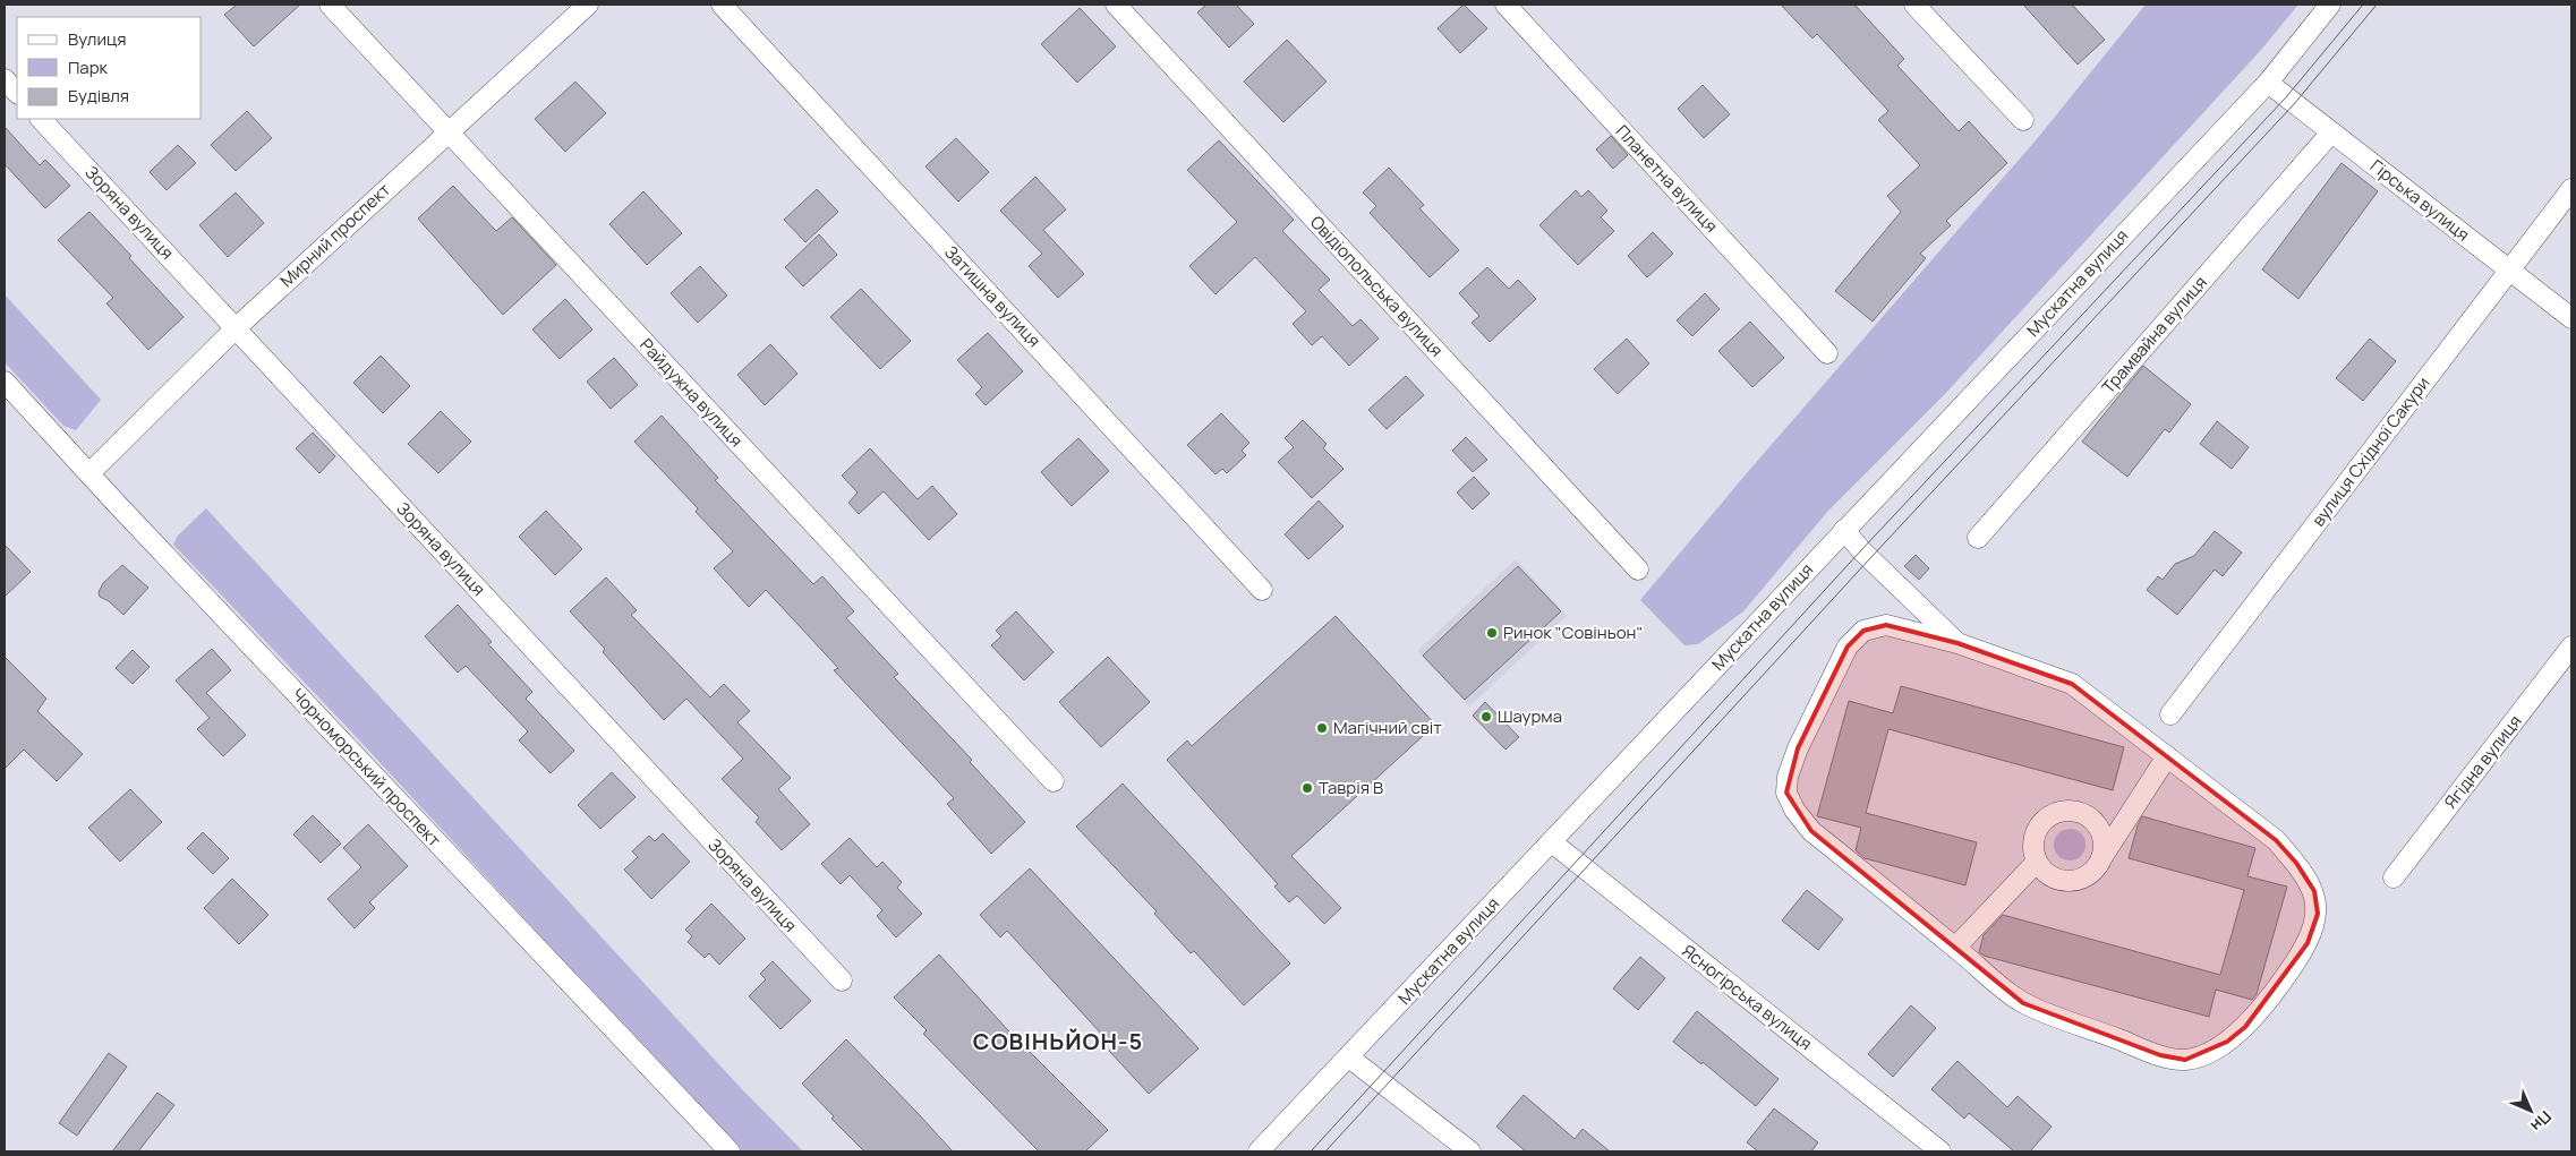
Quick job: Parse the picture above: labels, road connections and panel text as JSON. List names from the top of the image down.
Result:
{
  "streets": {
    "street": [
      "Планетна вулиця",
      "Гірська вулиця",
      "Зоряна вулиця",
      "Мирний проспект",
      "Мускатна вулиця",
      "Овідіопольська вулиця",
      "Затишна вулиця",
      "Трамвайна вулиця",
      "Райдужна вулиця",
      "вулиця Східної Сакури",
      "Ягідна вулиця",
      "Чорноморський проспект",
      "Ясногірська вулиця"
    ]
  },
  "crossings": [
    ["Гірська вулиця", "Мускатна вулиця"],
    ["Гірська вулиця", "Трамвайна вулиця"],
    ["Гірська вулиця", "вулиця Східної Сакури"],
    ["Зоряна вулиця", "Мирний проспект"],
    ["Мирний проспект", "Райдужна вулиця"],
    ["Мирний проспект", "Чорноморський проспект"],
    ["Мускатна вулиця", "Ясногірська вулиця"]
  ],
  "districts": ["СОВІНЬЙОН-5"],
  "places": [
    "Ринок \"Совіньон\"",
    "Шаурма",
    "Магічний світ",
    "Таврія В"
  ],
  "legend": ["Вулиця", "Парк", "Будівля"],
  "north": "bottom right"
}
